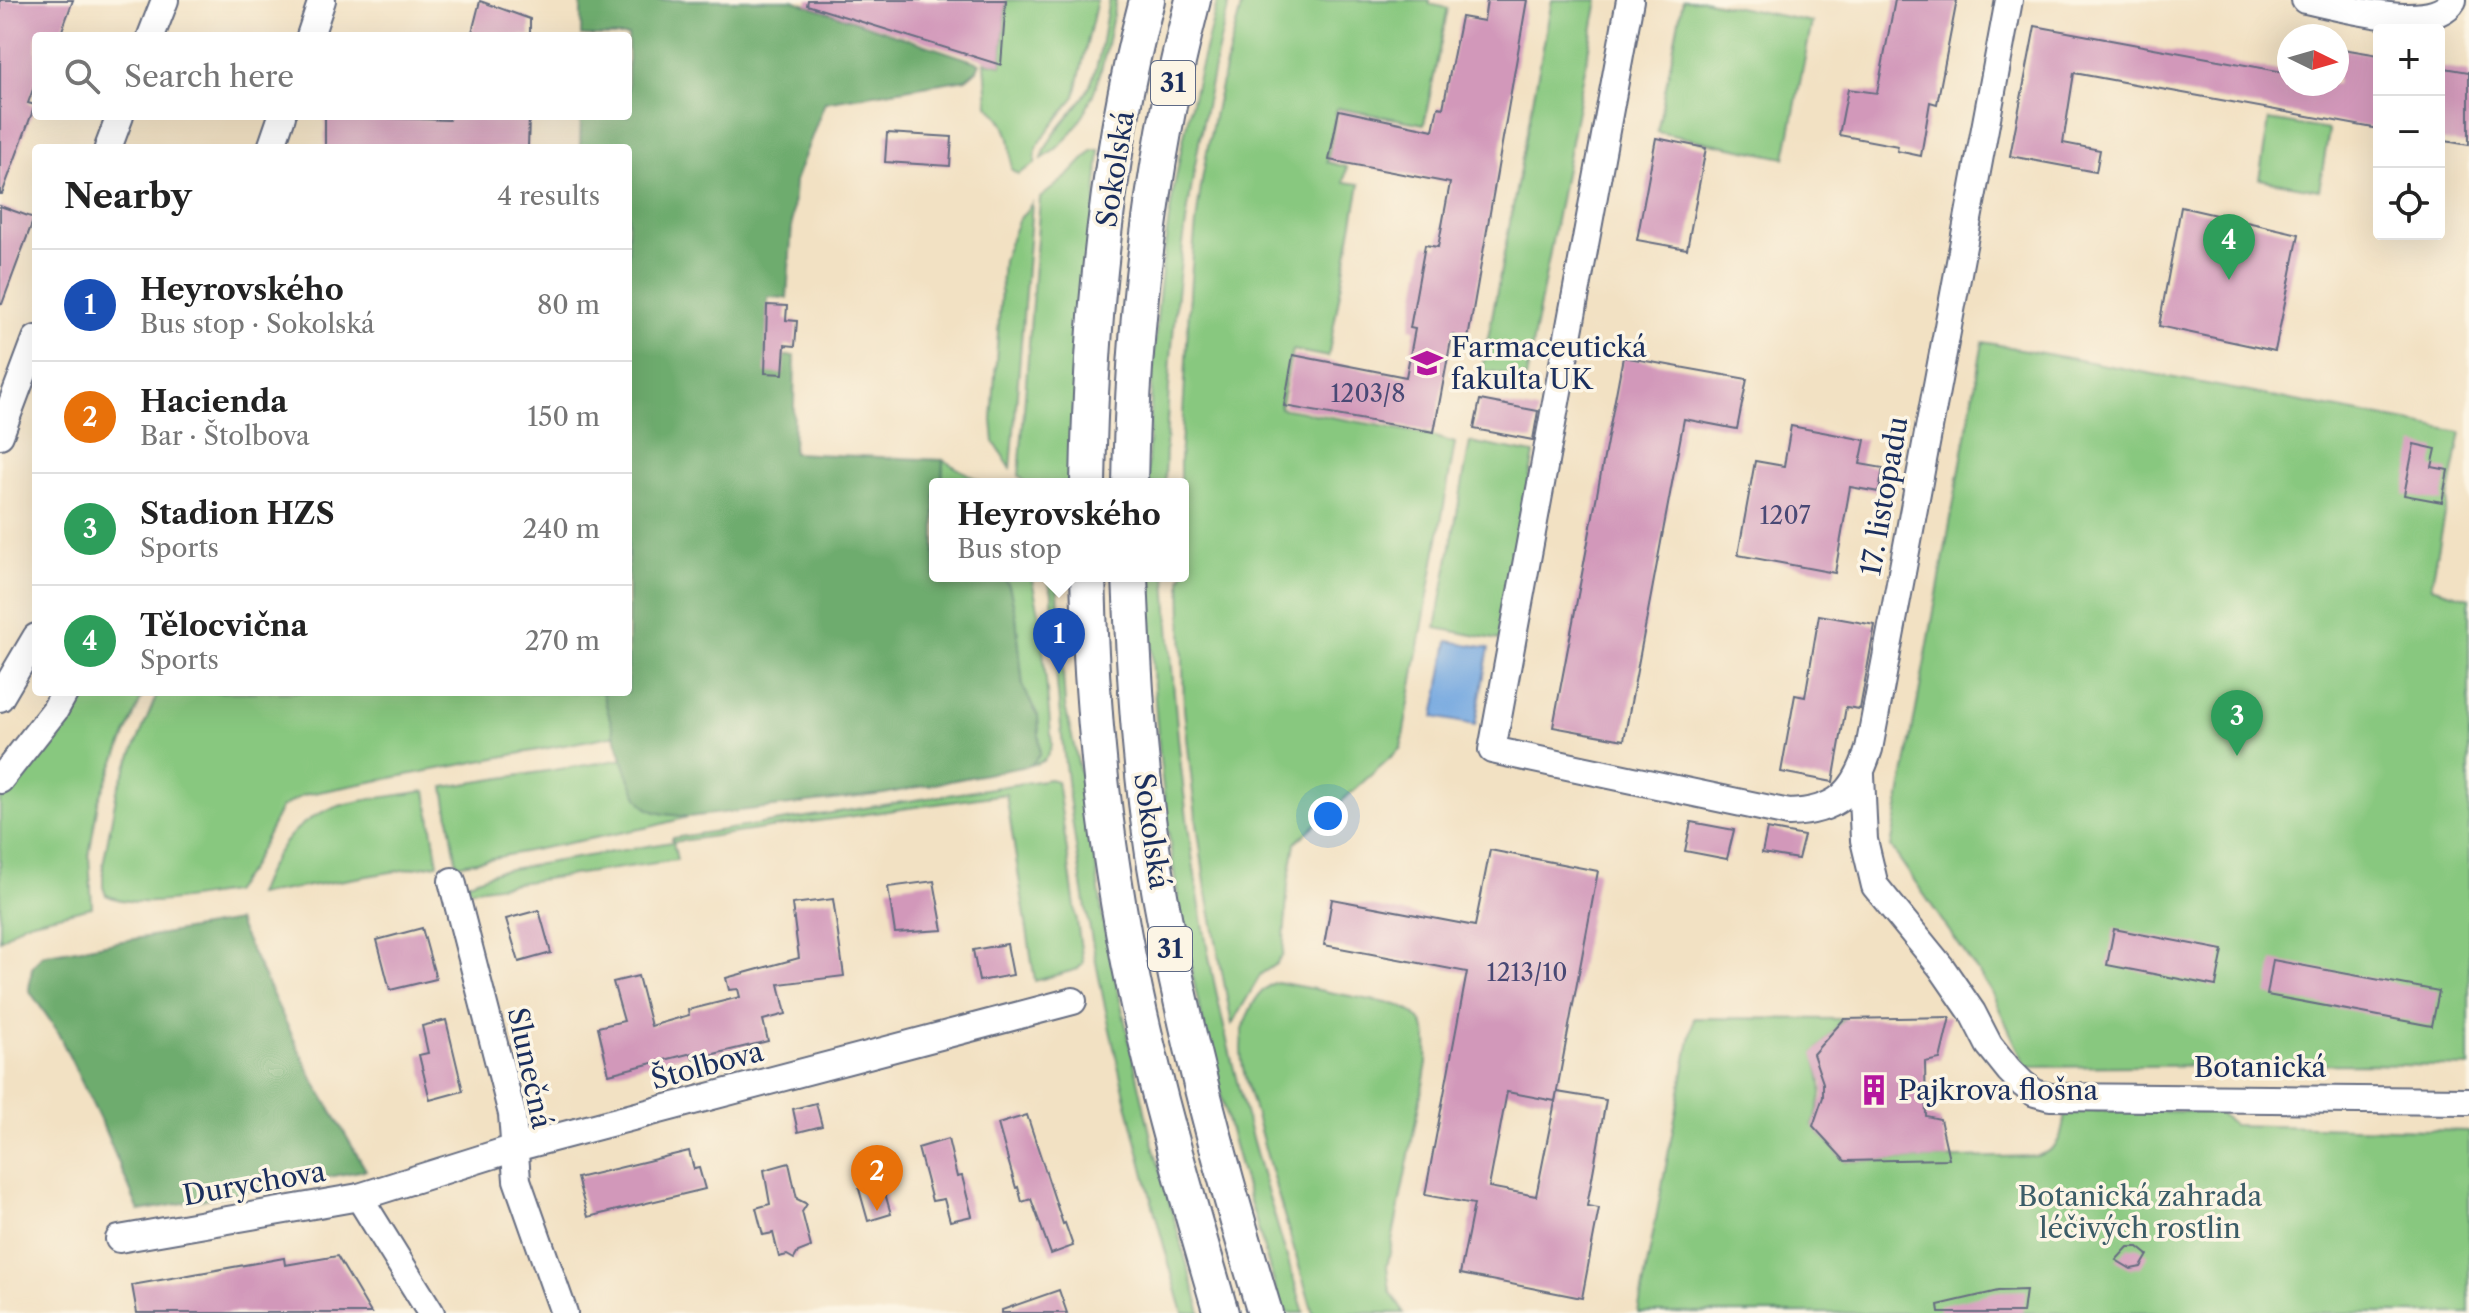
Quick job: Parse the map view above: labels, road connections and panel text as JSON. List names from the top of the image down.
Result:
{
  "streets": {
    "main road": ["31", "Sokolská"],
    "street": [
      "17. listopadu",
      "Štolbova",
      "Botanická",
      "Slunečná",
      "Durychova"
    ]
  },
  "crossings": [
    ["17. listopadu", "Botanická"],
    ["Štolbova", "Slunečná"],
    ["Štolbova", "Durychova"]
  ],
  "parks": ["Botanická zahrada léčivých rostlin"],
  "places": {
    "school or university": ["Farmaceutická fakulta UK"],
    "building": ["Pajkrova flošna"]
  },
  "house_numbers": ["1203/8", "1207", "1213/10"],
  "north": "right",
  "page": {
    "map_buttons": ["+", "−"],
    "search": "Search here",
    "heading": ["Nearby", "4 results"],
    "pins": [
      "4",
      "1",
      "3",
      "2"
    ],
    "list": [
      {
        "mark": "1",
        "name": "Heyrovského",
        "note": "Bus stop · Sokolská",
        "value": "80 m"
      },
      {
        "mark": "2",
        "name": "Hacienda",
        "note": "Bar · Štolbova",
        "value": "150 m"
      },
      {
        "mark": "3",
        "name": "Stadion HZS",
        "note": "Sports",
        "value": "240 m"
      },
      {
        "mark": "4",
        "name": "Tělocvična",
        "note": "Sports",
        "value": "270 m"
      }
    ],
    "popup": ["Heyrovského", "Bus stop"]
  }
}
